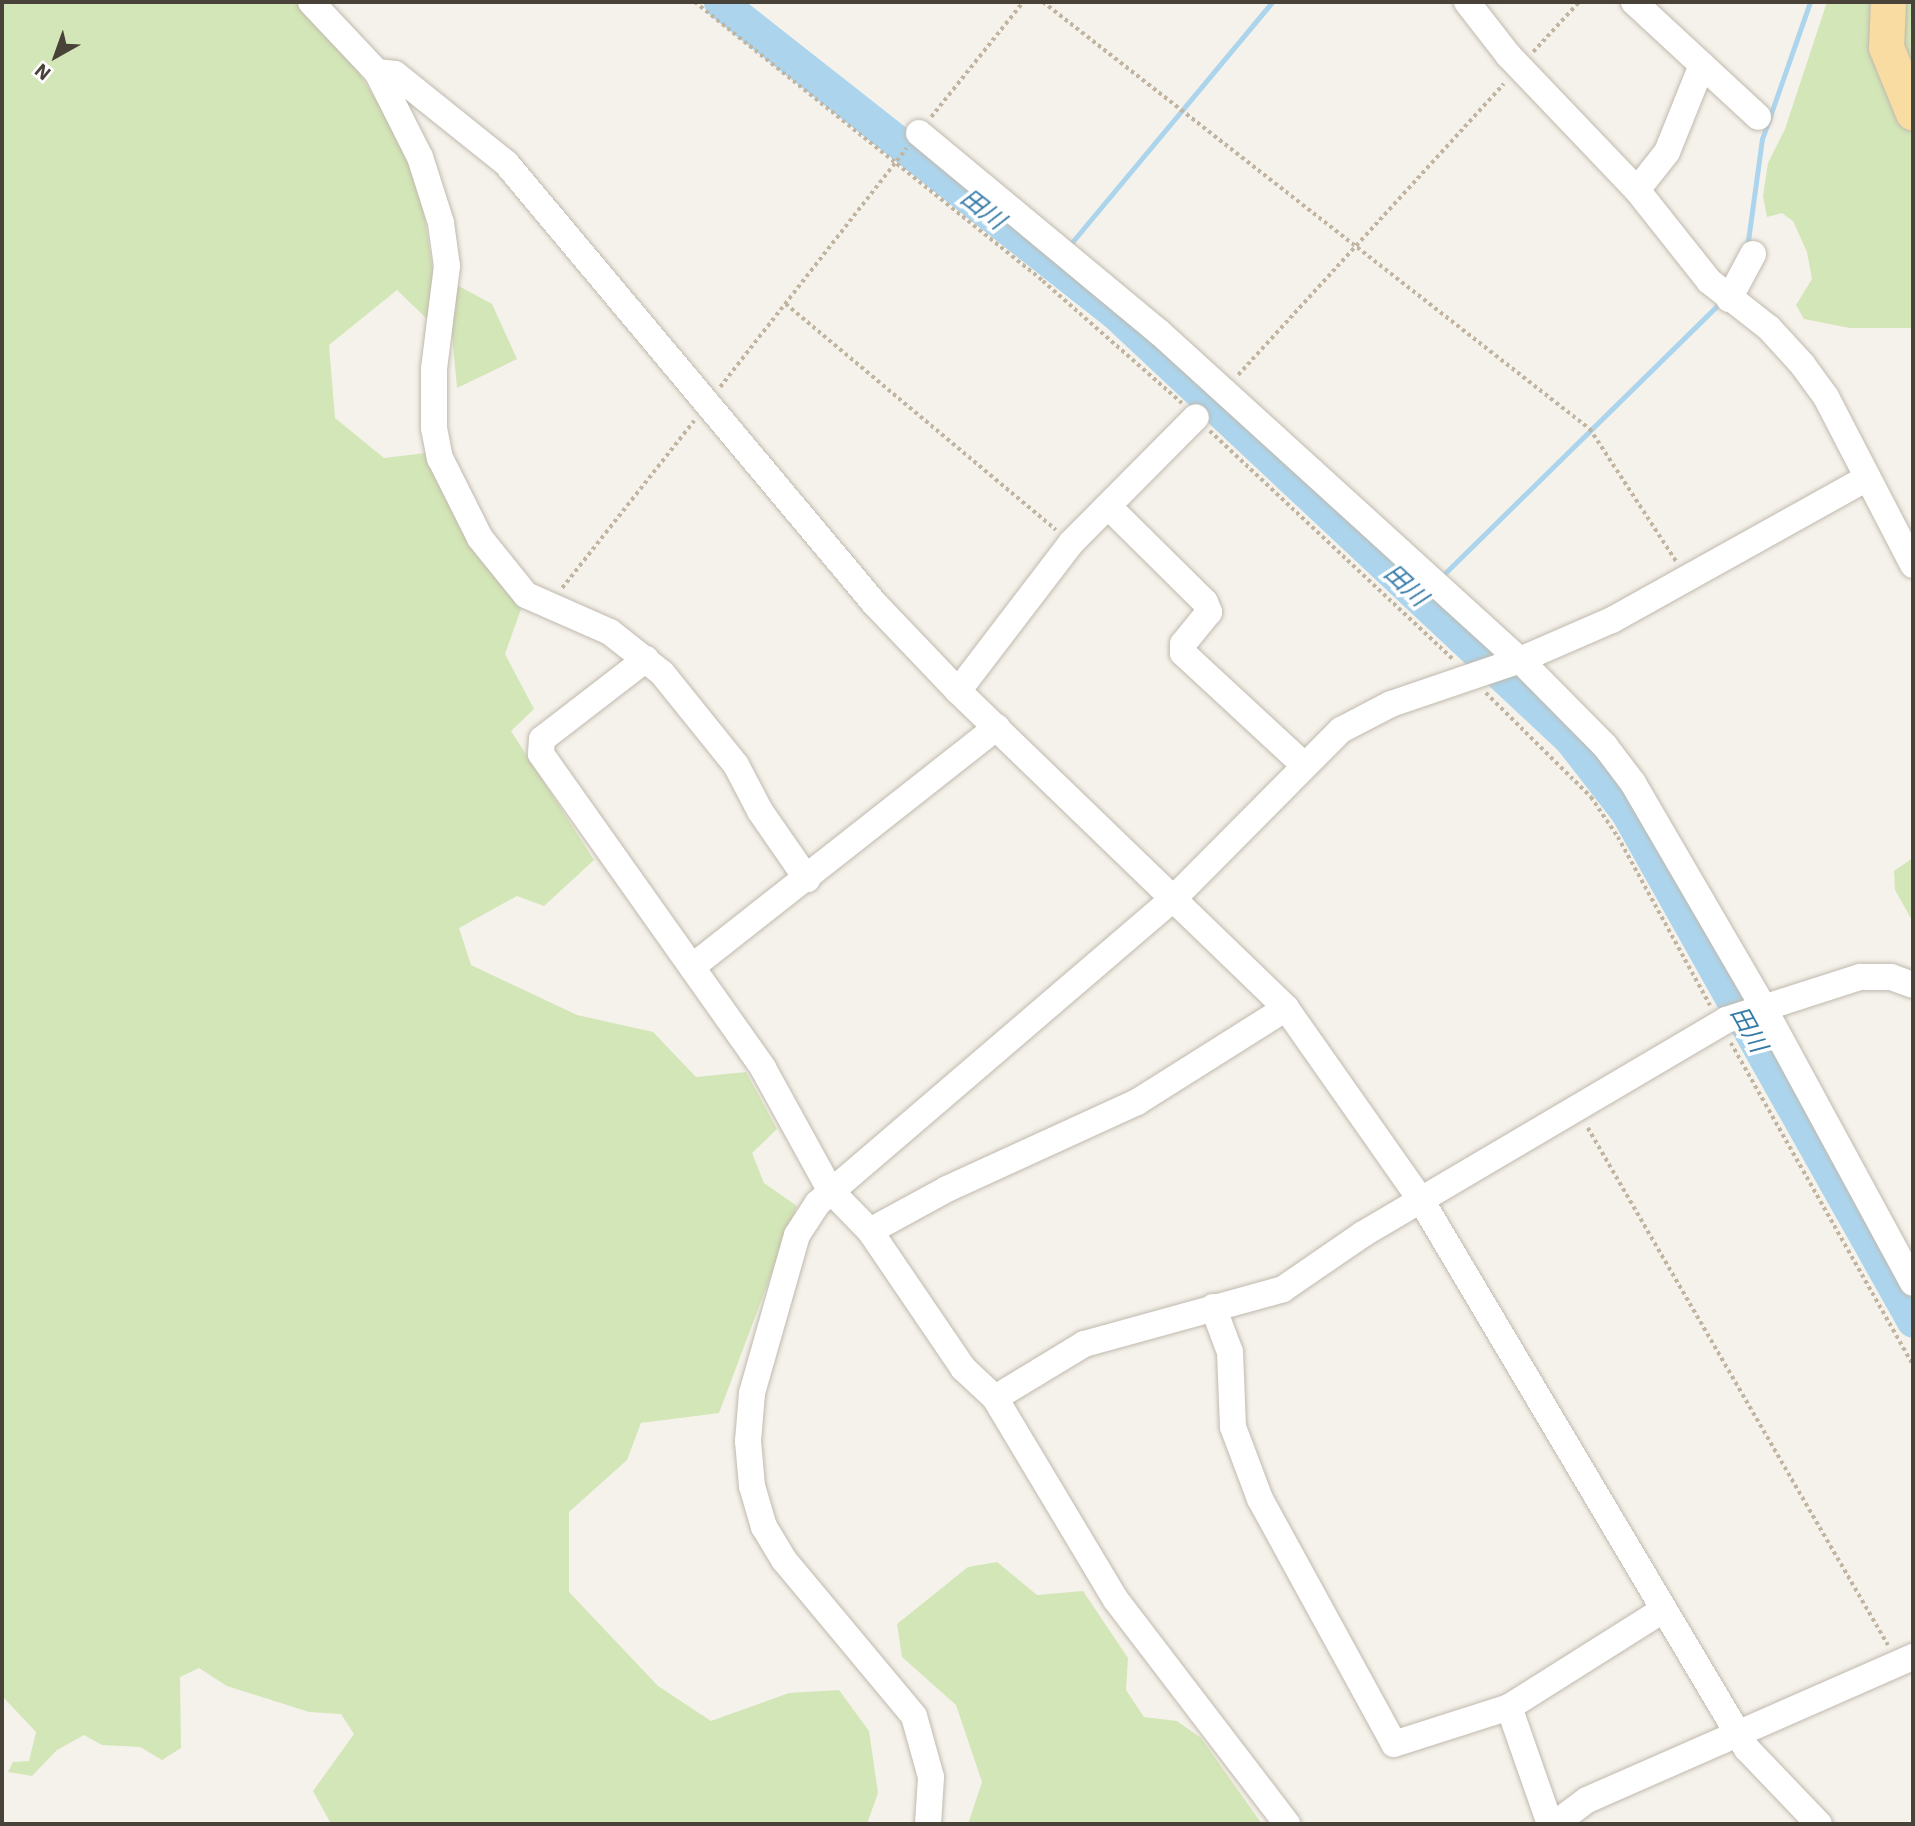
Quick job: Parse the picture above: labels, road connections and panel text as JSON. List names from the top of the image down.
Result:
{
  "water": ["田川"],
  "north": "bottom left"
}
